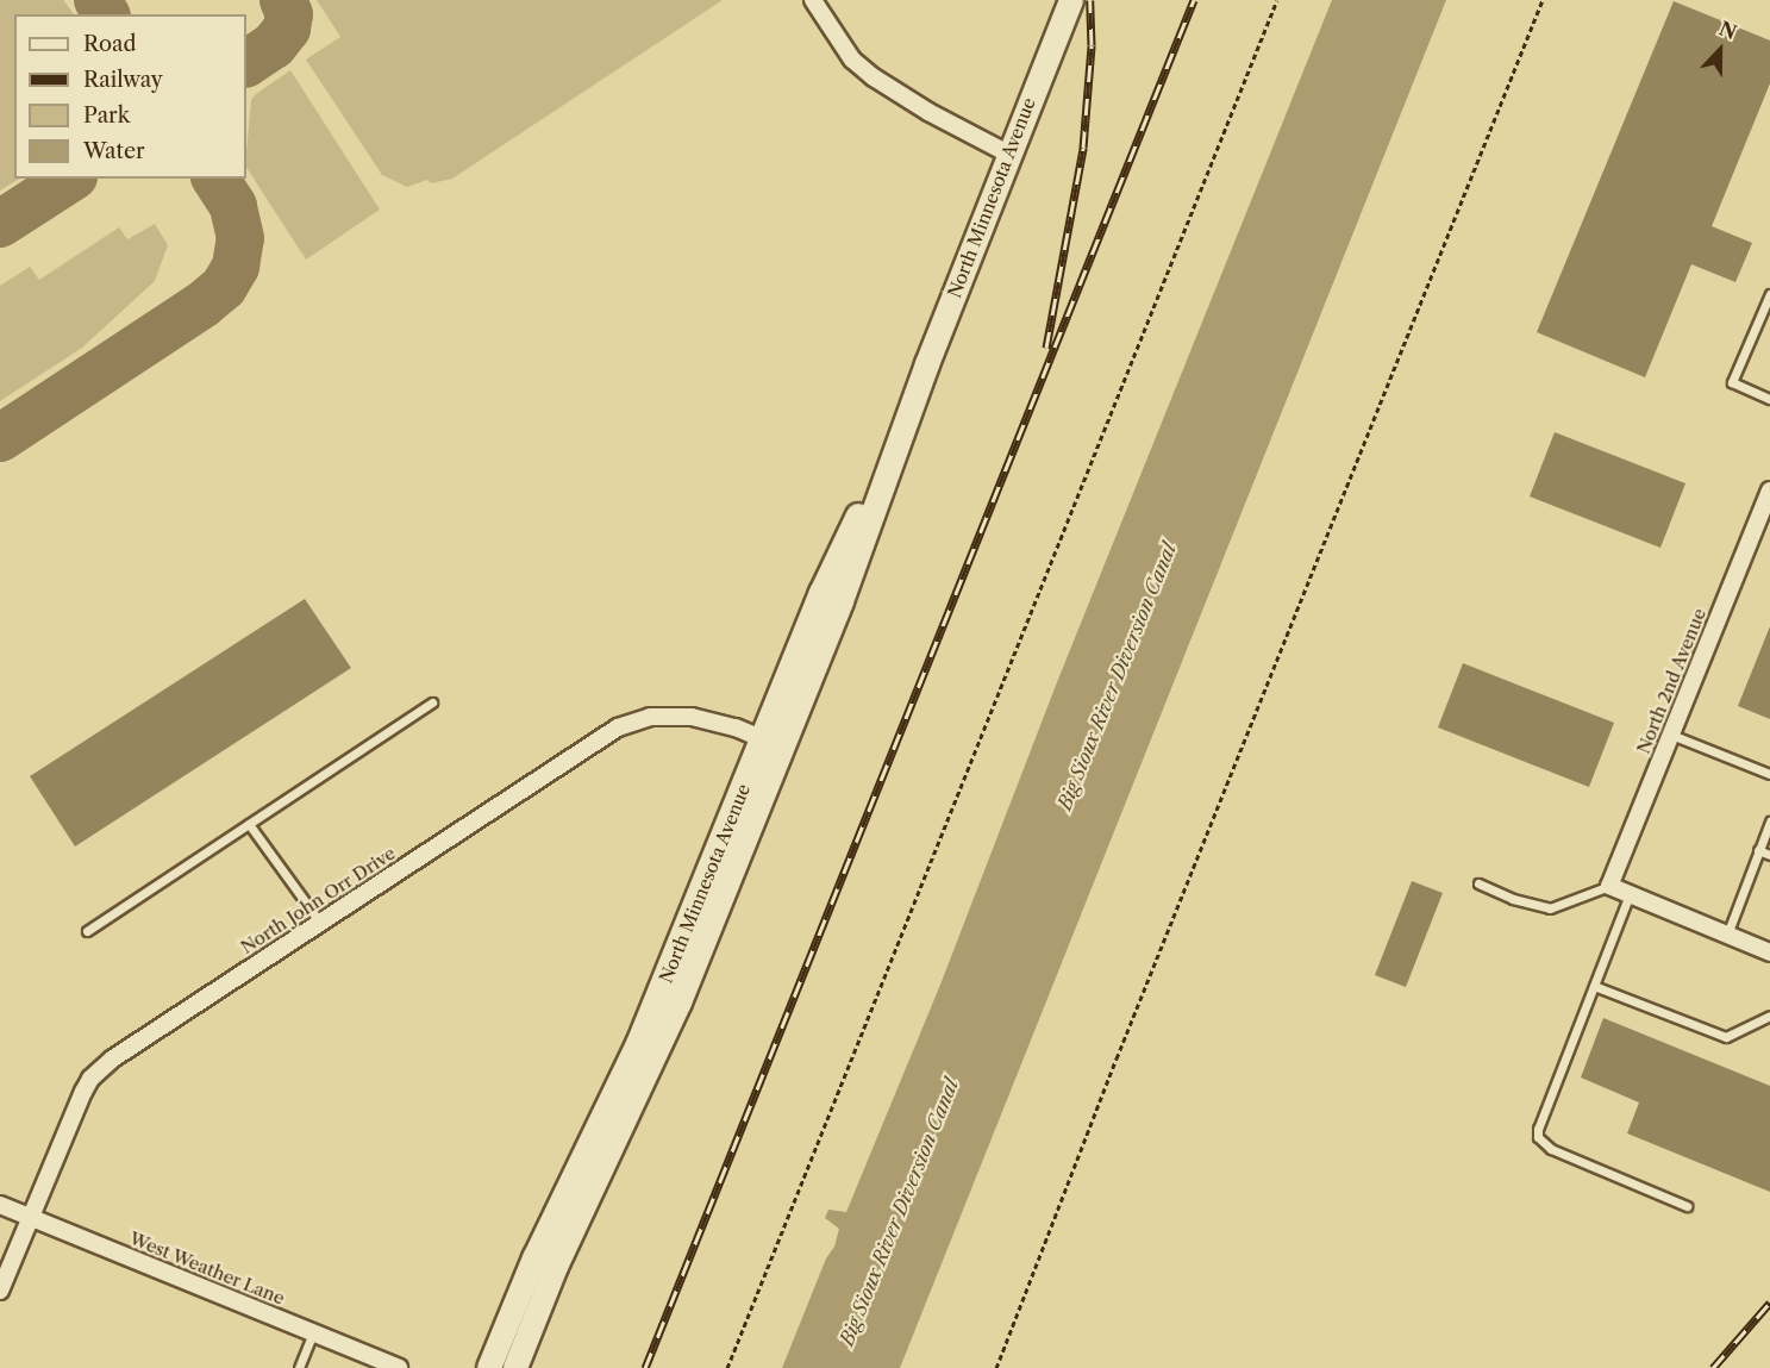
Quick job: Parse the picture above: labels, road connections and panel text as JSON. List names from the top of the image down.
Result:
{
  "streets": {
    "main road": ["North Minnesota Avenue"],
    "street": ["North 2nd Avenue", "North John Orr Drive", "West Weather Lane"]
  },
  "crossings": [
    ["North Minnesota Avenue", "North John Orr Drive"],
    ["North John Orr Drive", "West Weather Lane"]
  ],
  "water": ["Big Sioux River Diversion Canal"],
  "legend": [
    "Road",
    "Railway",
    "Park",
    "Water"
  ],
  "north": "top"
}
